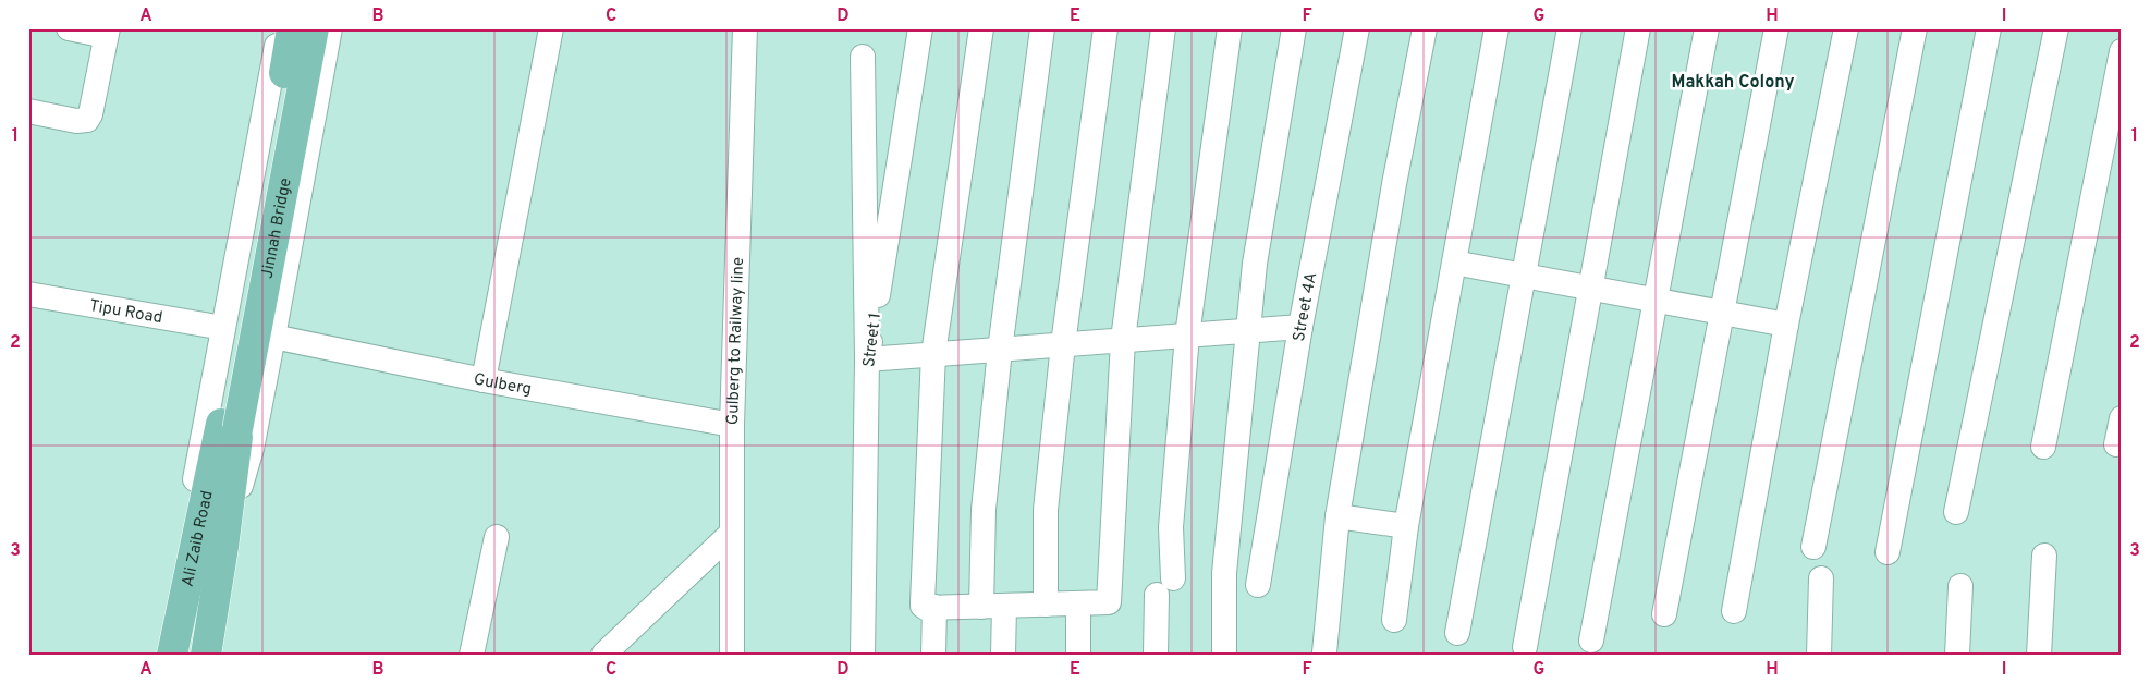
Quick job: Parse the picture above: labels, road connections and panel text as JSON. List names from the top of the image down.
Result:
{
  "streets": {
    "main road": ["Jinnah Bridge", "Ali Zaib Road"],
    "street": [
      "Street 4A",
      "Tipu Road",
      "Street 1",
      "Gulberg to Railway line",
      "Gulberg"
    ]
  },
  "crossings": [
    ["Jinnah Bridge", "Ali Zaib Road"],
    ["Gulberg to Railway line", "Gulberg"]
  ],
  "districts": ["Makkah Colony"],
  "grid": {
    "columns": [
      "A",
      "B",
      "C",
      "D",
      "E",
      "F",
      "G",
      "H",
      "I"
    ],
    "rows": ["1", "2", "3"]
  }
}
